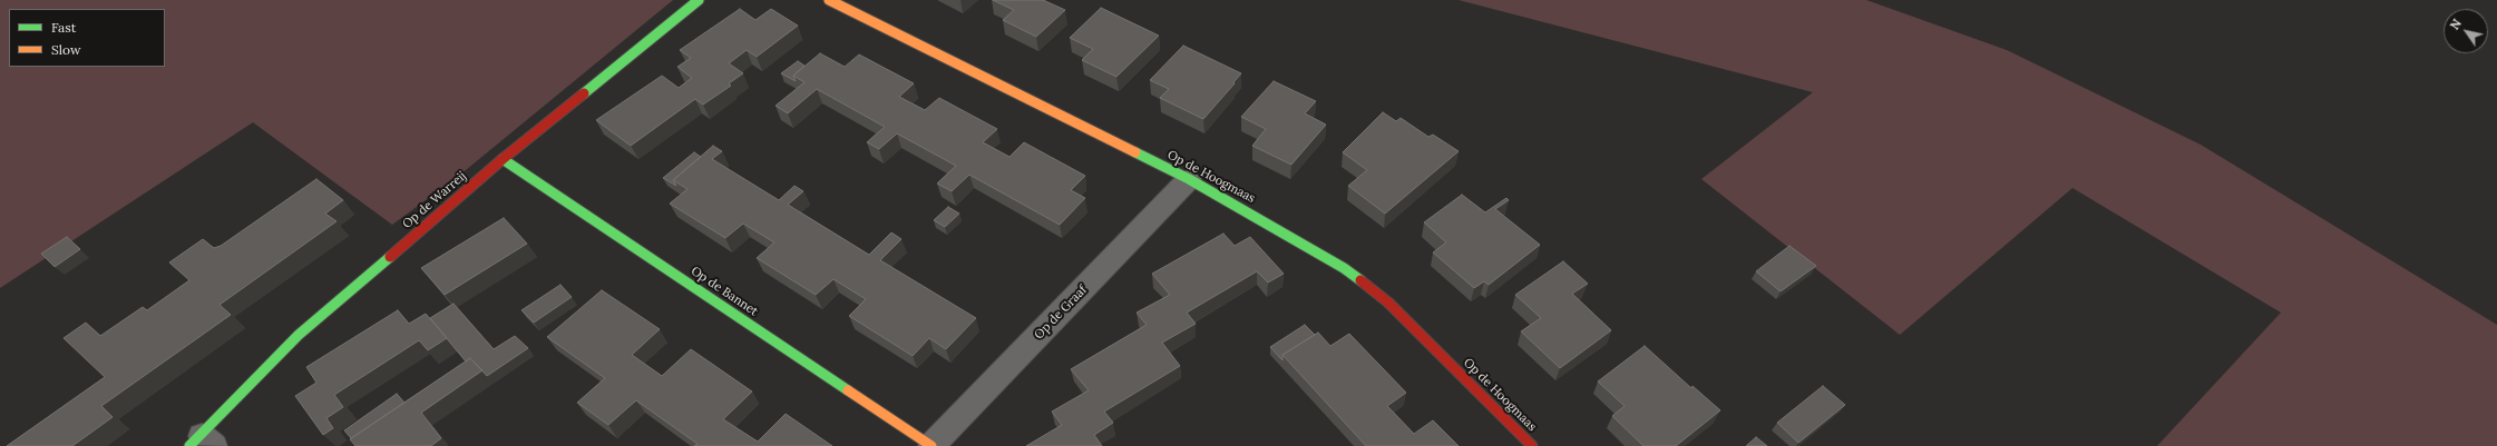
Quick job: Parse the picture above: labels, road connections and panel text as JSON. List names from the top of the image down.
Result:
{
  "streets": {
    "street": [
      "Op de Hoogmaas",
      "Op de Warreij",
      "Op de Bannet",
      "Op de Graaf"
    ]
  },
  "crossings": [
    ["Op de Hoogmaas", "Op de Graaf"],
    ["Op de Warreij", "Op de Bannet"],
    ["Op de Bannet", "Op de Graaf"]
  ],
  "legend": ["Fast", "Slow"],
  "north": "top left"
}
